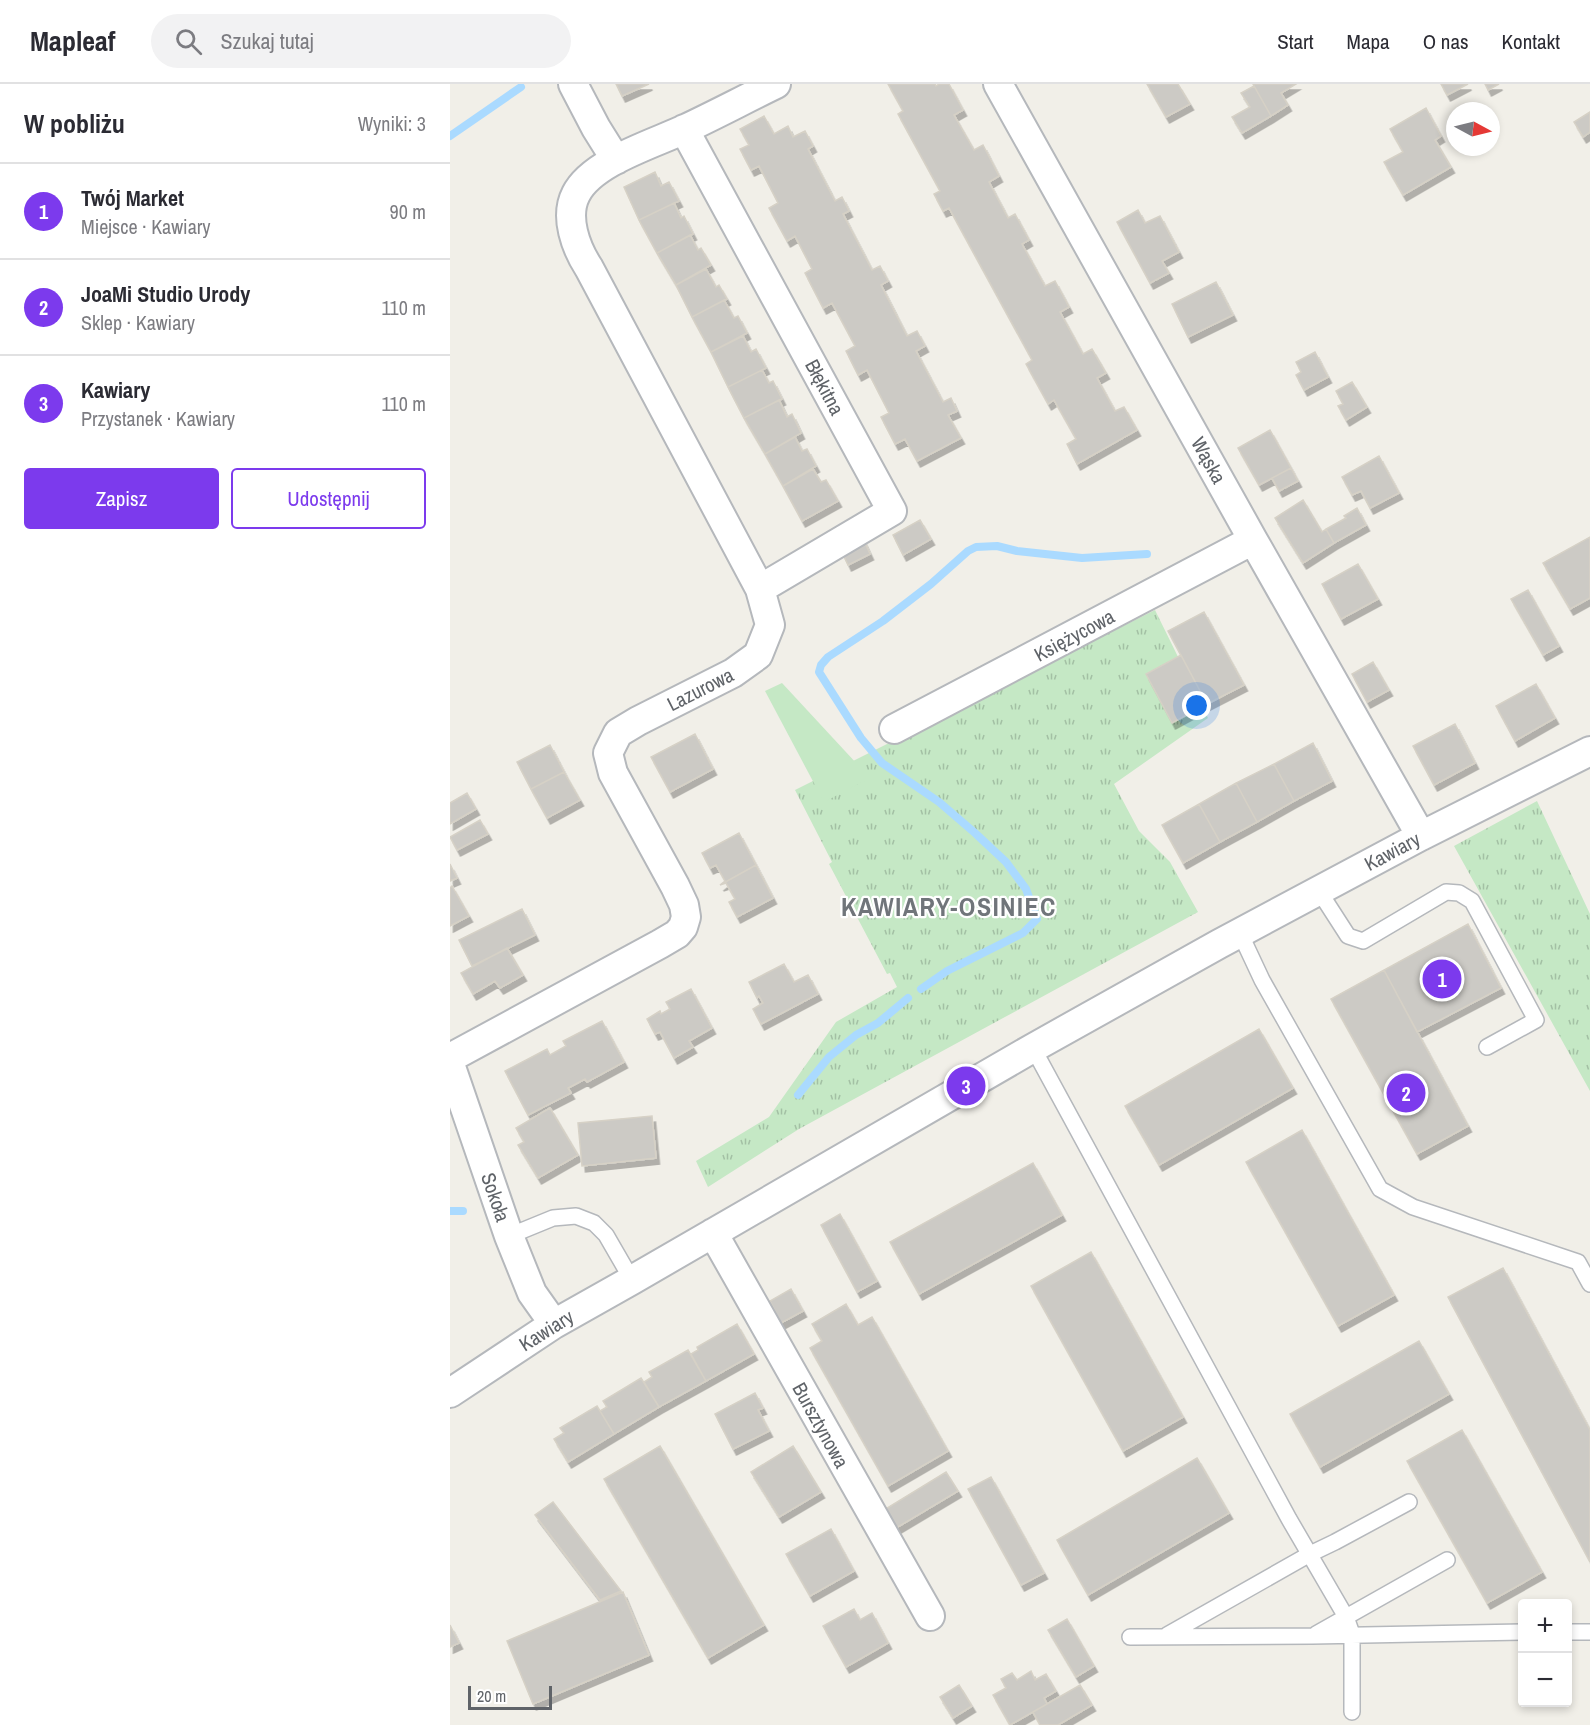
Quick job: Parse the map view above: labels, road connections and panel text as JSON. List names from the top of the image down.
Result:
{
  "streets": {
    "street": [
      "Błękitna",
      "Wąska",
      "Księżycowa",
      "Lazurowa",
      "Kawiary",
      "Sokoła",
      "Bursztynowa"
    ]
  },
  "crossings": [
    ["Błękitna", "Lazurowa"],
    ["Wąska", "Księżycowa"],
    ["Wąska", "Kawiary"],
    ["Kawiary", "Sokoła"],
    ["Kawiary", "Bursztynowa"]
  ],
  "districts": ["KAWIARY-OSINIEC"],
  "scale_bar": "20 m",
  "north": "right",
  "page": {
    "header": "Mapleaf",
    "search": "Szukaj tutaj",
    "nav": [
      "Start",
      "Mapa",
      "O nas",
      "Kontakt"
    ],
    "heading": ["W pobliżu", "Wyniki: 3"],
    "list": [
      {
        "mark": "1",
        "name": "Twój Market",
        "note": "Miejsce · Kawiary",
        "value": "90 m"
      },
      {
        "mark": "2",
        "name": "JoaMi Studio Urody",
        "note": "Sklep · Kawiary",
        "value": "110 m"
      },
      {
        "mark": "3",
        "name": "Kawiary",
        "note": "Przystanek · Kawiary",
        "value": "110 m"
      }
    ],
    "buttons": ["Zapisz", "Udostępnij"],
    "pins": ["1", "3", "2"],
    "map_buttons": ["+", "−"],
    "scale": "20 m"
  }
}
